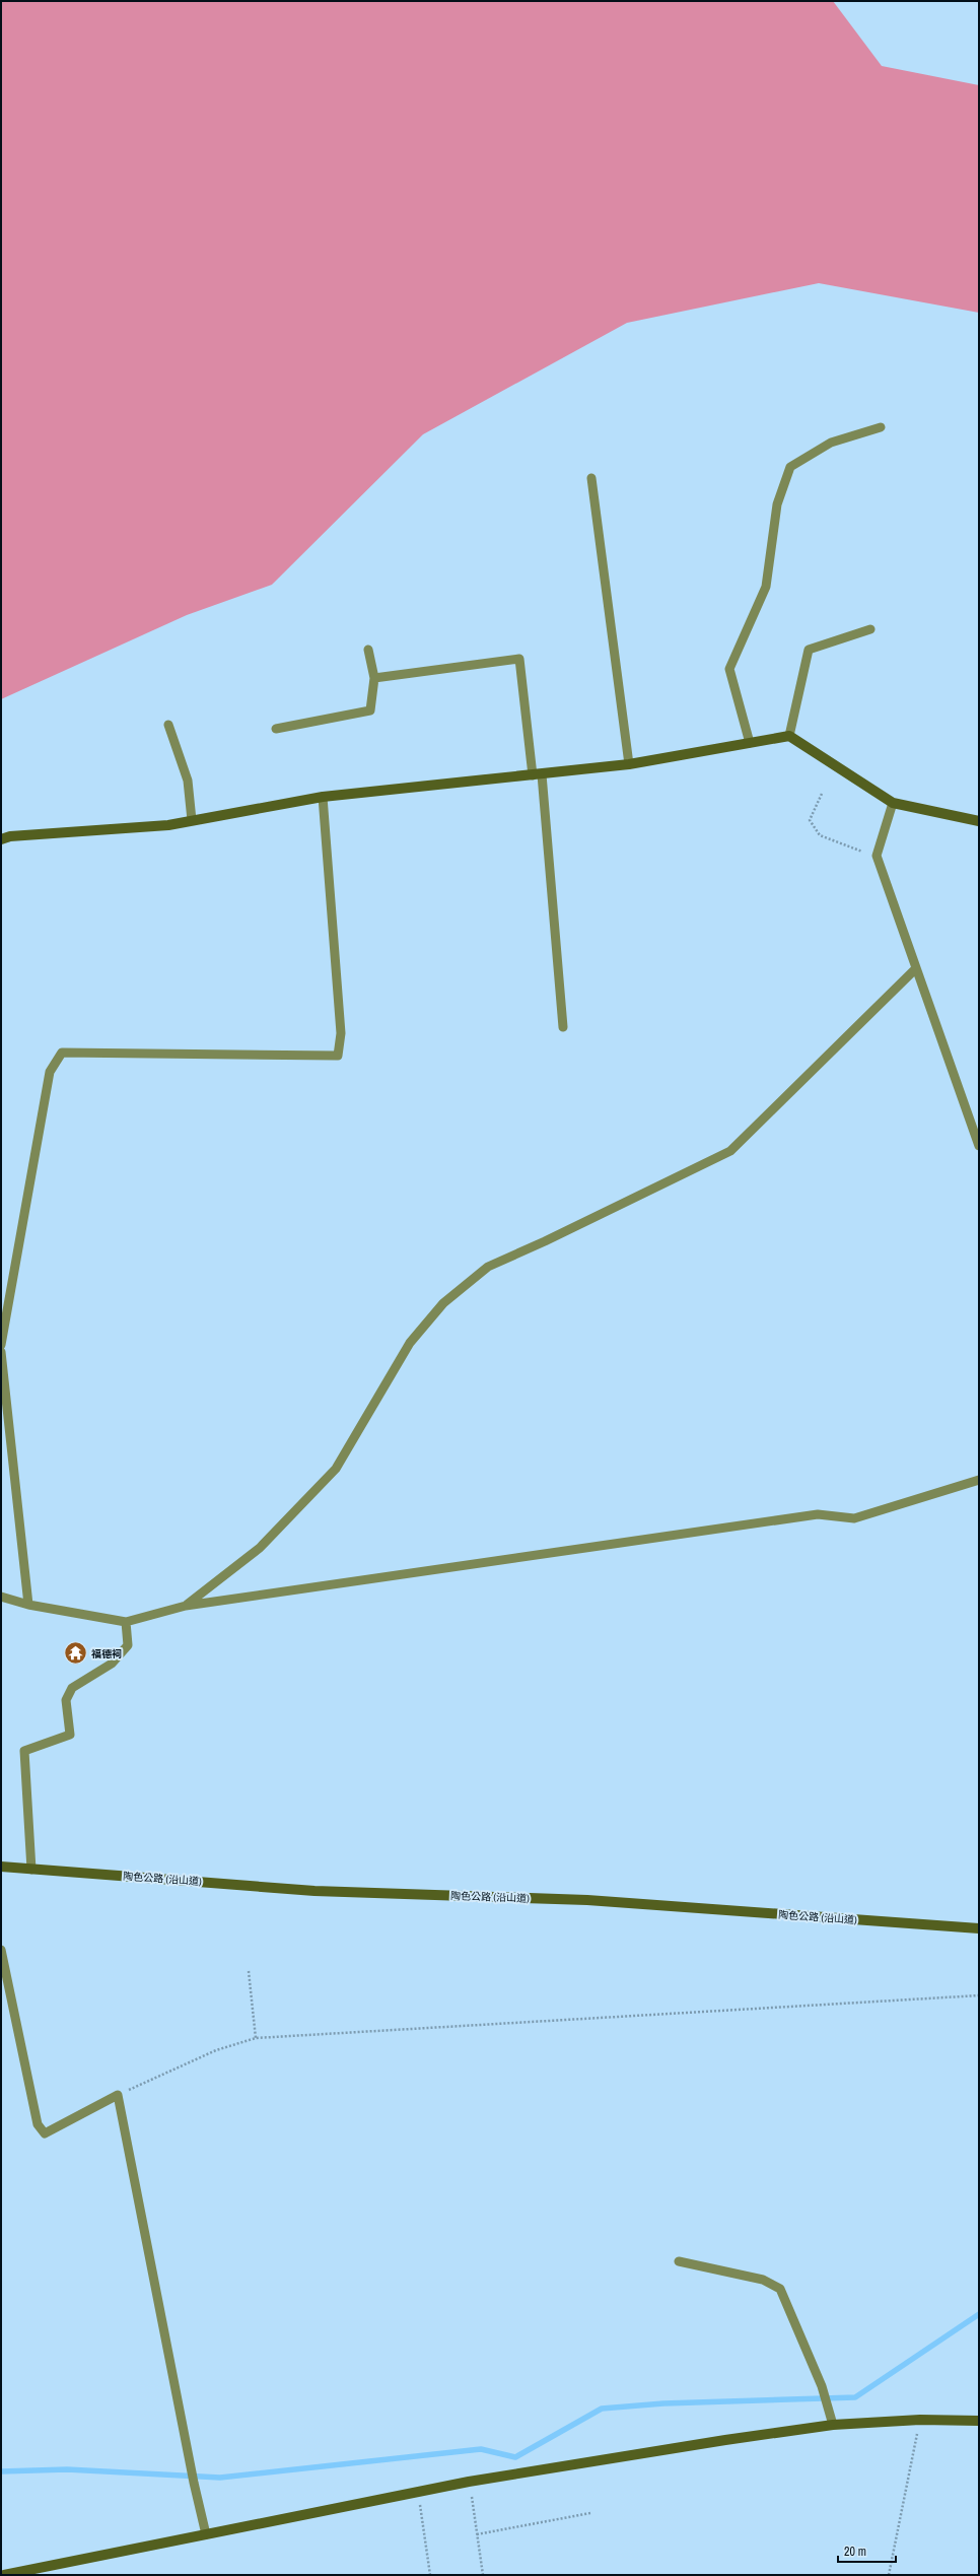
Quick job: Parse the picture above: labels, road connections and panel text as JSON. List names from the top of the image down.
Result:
{
  "streets": {
    "street": ["陶色公路 (沿山道)"]
  },
  "places": {
    "temple": ["福德祠"]
  },
  "scale_bar": "20 m"
}
